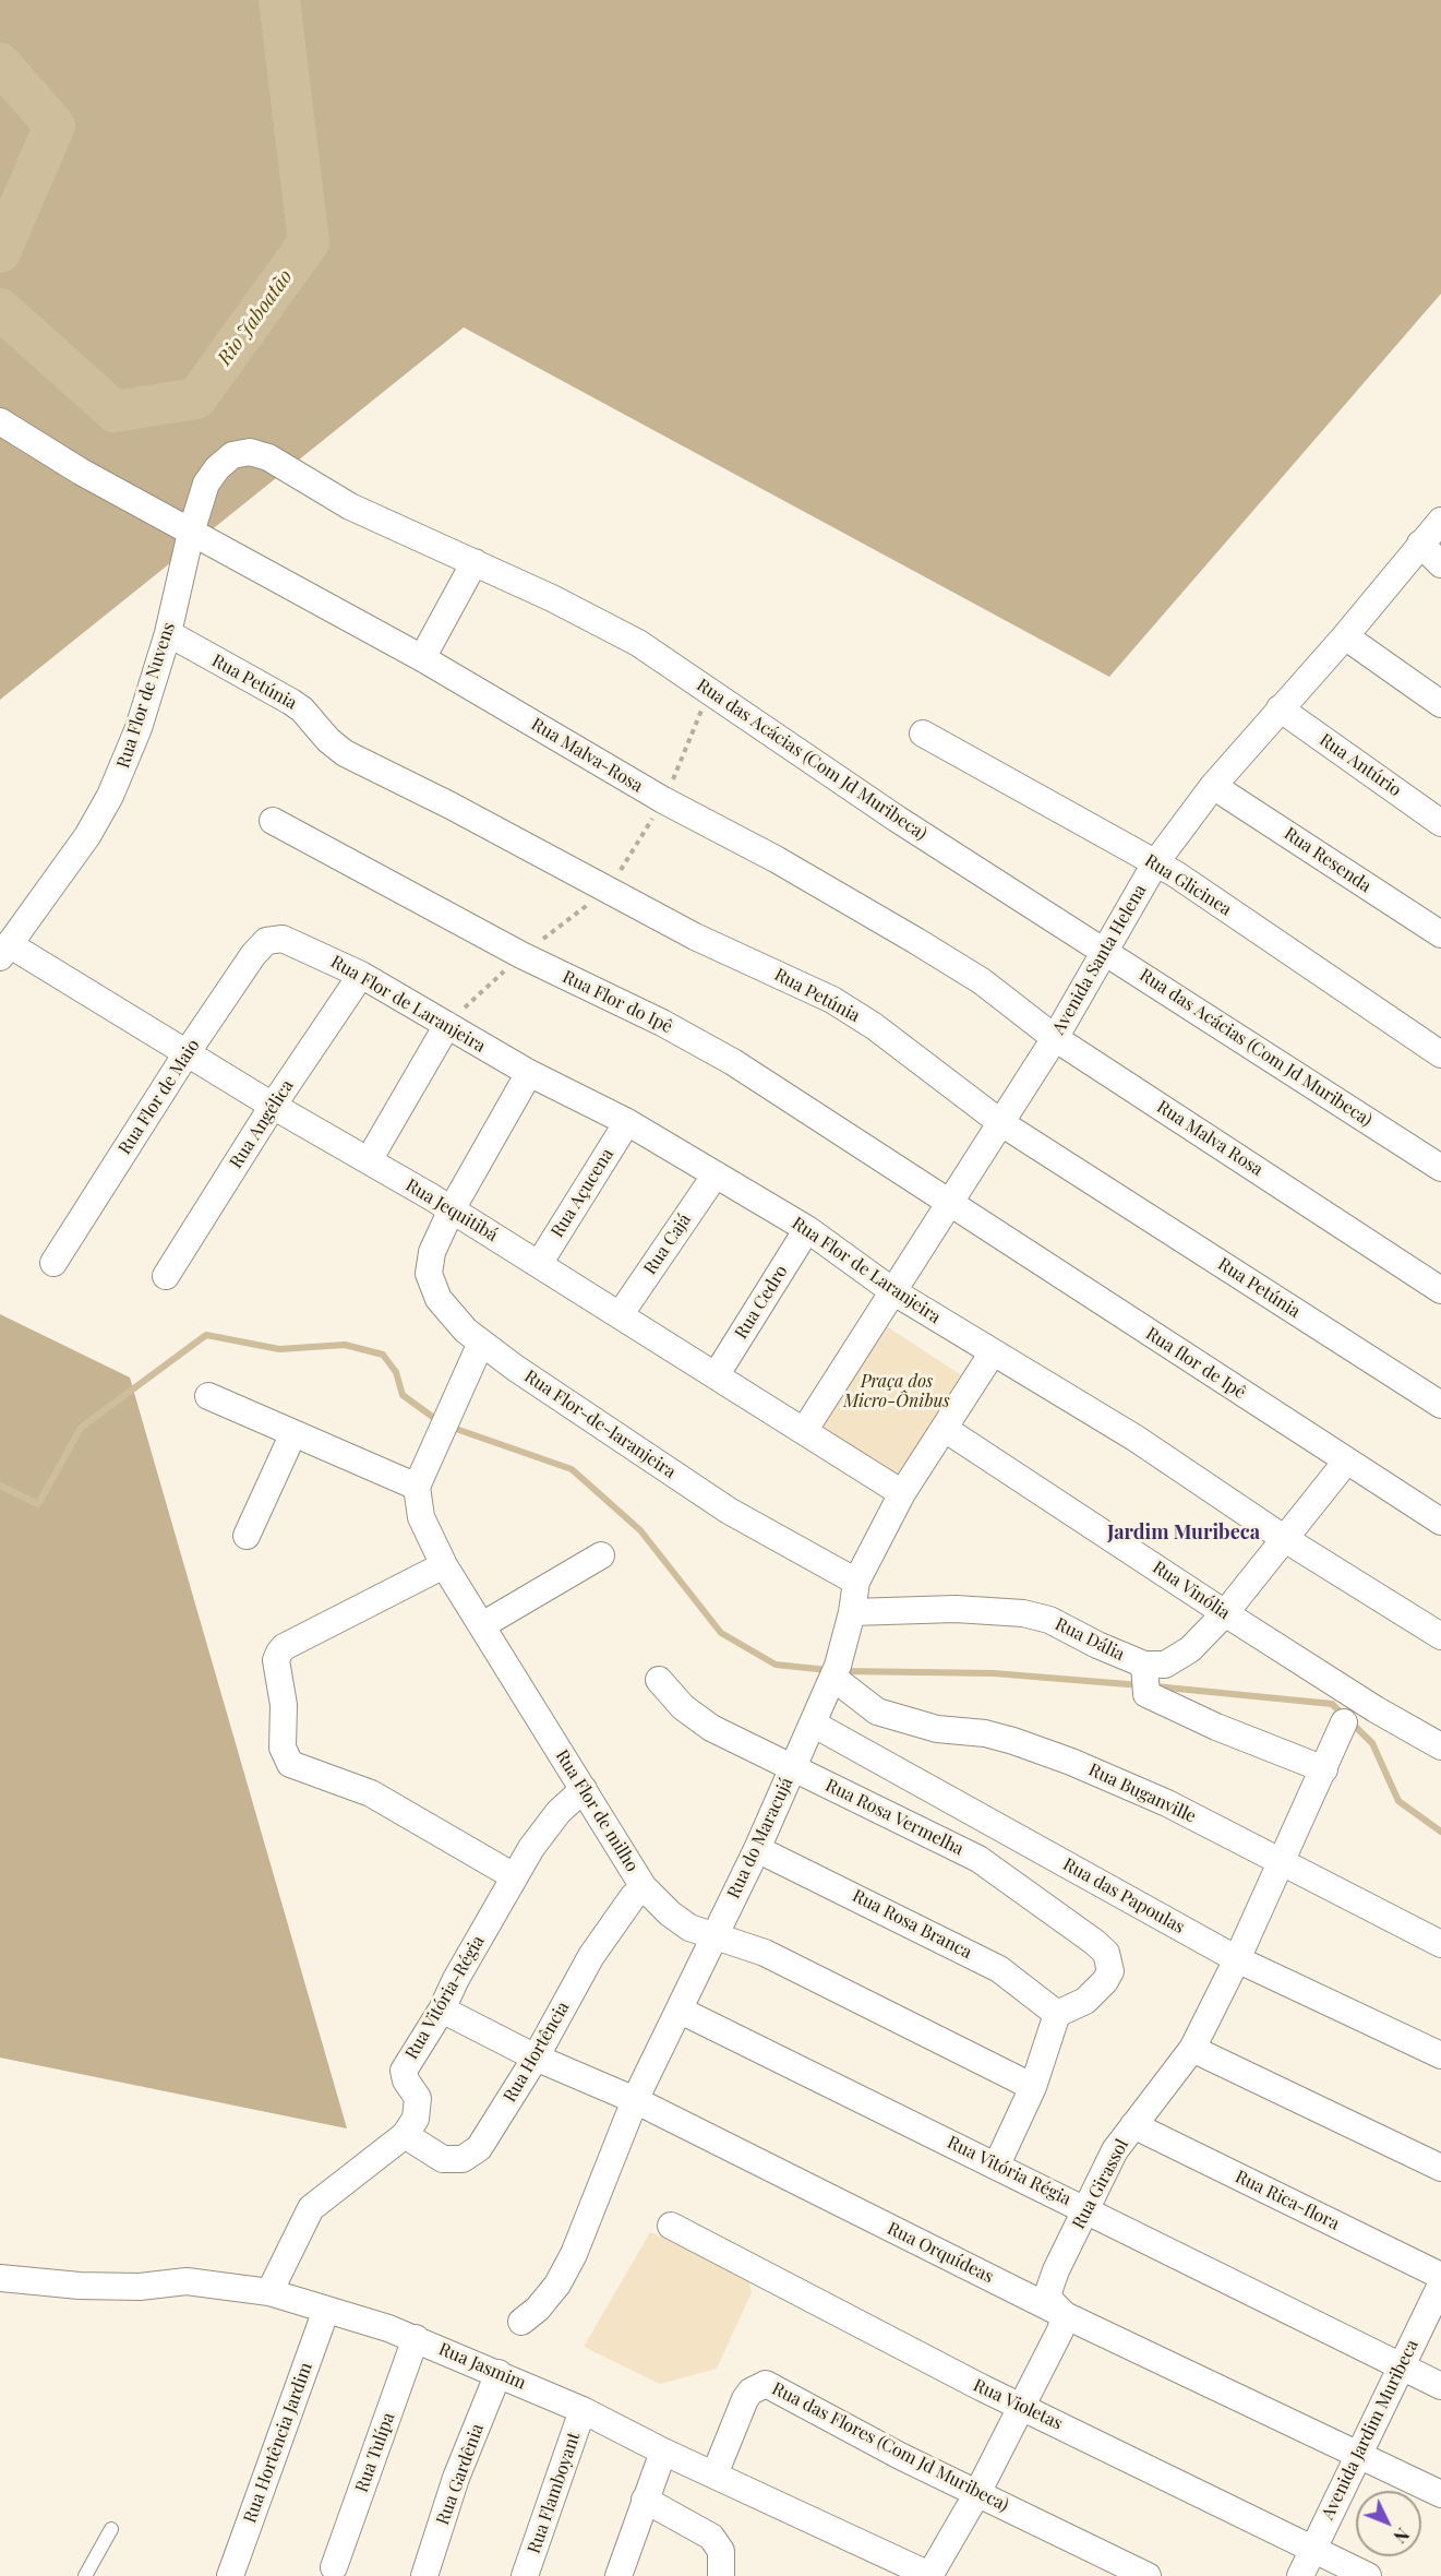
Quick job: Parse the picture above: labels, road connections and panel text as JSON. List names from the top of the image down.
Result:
{
  "streets": {
    "street": [
      "Rua Petúnia",
      "Rua Flor de Nuvens",
      "Rua Malva-Rosa",
      "Rua das Acácias (Com Jd Muribeca)",
      "Rua Antúrio",
      "Rua Resenda",
      "Rua Glicinea",
      "Avenida Santa Helena",
      "Rua Flor do Ipê",
      "Rua Flor de Laranjeira",
      "Rua Flor de Maio",
      "Rua Angélica",
      "Rua Malva Rosa",
      "Rua Açucena",
      "Rua Jequitibá",
      "Rua Cajá",
      "Rua Cedro",
      "Rua flor de Ipê",
      "Rua Flor-de-laranjeira",
      "Rua Vinólia",
      "Rua Dália",
      "Rua Buganville",
      "Rua Flor de milho",
      "Rua Rosa Vermelha",
      "Rua do Maracujá",
      "Rua das Papoulas",
      "Rua Rosa Branca",
      "Rua Vitória-Régia",
      "Rua Hortência",
      "Rua Vitória Régia",
      "Rua Girassol",
      "Rua Rica-flora",
      "Rua Orquídeas",
      "Rua Jasmim",
      "Rua Violetas",
      "Avenida Jardim Muribeca",
      "Rua Hortência Jardim",
      "Rua das Flores (Com Jd Muribeca)",
      "Rua Tulípa",
      "Rua Gardênia",
      "Rua Flamboyant"
    ]
  },
  "crossings": [
    ["Rua Petúnia", "Rua Flor de Nuvens"],
    ["Rua Petúnia", "Avenida Santa Helena"],
    ["Rua Flor de Nuvens", "Rua Malva-Rosa"],
    ["Rua Flor de Nuvens", "Rua das Acácias (Com Jd Muribeca)"],
    ["Rua Flor de Nuvens", "Rua Jequitibá"],
    ["Rua Malva-Rosa", "Rua das Acácias (Com Jd Muribeca)"],
    ["Rua Malva-Rosa", "Rua Malva Rosa"],
    ["Rua das Acácias (Com Jd Muribeca)", "Avenida Santa Helena"],
    ["Rua Antúrio", "Avenida Santa Helena"],
    ["Rua Resenda", "Avenida Santa Helena"],
    ["Rua Glicinea", "Avenida Santa Helena"],
    ["Avenida Santa Helena", "Rua Flor do Ipê"],
    ["Avenida Santa Helena", "Rua Flor de Laranjeira"],
    ["Avenida Santa Helena", "Rua Malva Rosa"],
    ["Avenida Santa Helena", "Rua Jequitibá"],
    ["Avenida Santa Helena", "Rua flor de Ipê"],
    ["Rua Flor do Ipê", "Rua flor de Ipê"],
    ["Rua Flor de Laranjeira", "Rua Flor de Maio"],
    ["Rua Flor de Laranjeira", "Rua Angélica"],
    ["Rua Flor de Laranjeira", "Rua Açucena"],
    ["Rua Flor de Laranjeira", "Rua Cajá"],
    ["Rua Flor de Laranjeira", "Rua Cedro"],
    ["Rua Flor de Laranjeira", "Rua Flor-de-laranjeira"],
    ["Rua Flor de Laranjeira", "Rua do Maracujá"],
    ["Rua Flor de Maio", "Rua Jequitibá"],
    ["Rua Angélica", "Rua Jequitibá"],
    ["Rua Açucena", "Rua Jequitibá"],
    ["Rua Jequitibá", "Rua Cajá"],
    ["Rua Jequitibá", "Rua Cedro"],
    ["Rua Jequitibá", "Rua Flor-de-laranjeira"],
    ["Rua Jequitibá", "Rua do Maracujá"],
    ["Rua Flor-de-laranjeira", "Rua do Maracujá"],
    ["Rua Vinólia", "Rua do Maracujá"],
    ["Rua Dália", "Rua do Maracujá"],
    ["Rua Dália", "Rua Girassol"],
    ["Rua Buganville", "Rua do Maracujá"],
    ["Rua Buganville", "Rua Girassol"],
    ["Rua Flor de milho", "Rua do Maracujá"],
    ["Rua Flor de milho", "Rua Vitória-Régia"],
    ["Rua Flor de milho", "Rua Hortência"],
    ["Rua Rosa Vermelha", "Rua do Maracujá"],
    ["Rua Rosa Vermelha", "Rua Rosa Branca"],
    ["Rua do Maracujá", "Rua das Papoulas"],
    ["Rua do Maracujá", "Rua Rosa Branca"],
    ["Rua do Maracujá", "Rua Vitória Régia"],
    ["Rua do Maracujá", "Rua Orquídeas"],
    ["Rua das Papoulas", "Rua Girassol"],
    ["Rua Vitória-Régia", "Rua Hortência"],
    ["Rua Vitória-Régia", "Rua Orquídeas"],
    ["Rua Vitória-Régia", "Rua Jasmim"],
    ["Rua Hortência", "Rua Orquídeas"],
    ["Rua Vitória Régia", "Rua Girassol"],
    ["Rua Vitória Régia", "Avenida Jardim Muribeca"],
    ["Rua Girassol", "Rua Rica-flora"],
    ["Rua Girassol", "Rua Orquídeas"],
    ["Rua Orquídeas", "Avenida Jardim Muribeca"],
    ["Rua Jasmim", "Rua Hortência Jardim"],
    ["Rua Jasmim", "Rua das Flores (Com Jd Muribeca)"],
    ["Rua Jasmim", "Rua Tulípa"],
    ["Rua Jasmim", "Rua Gardênia"],
    ["Rua Jasmim", "Rua Flamboyant"],
    ["Rua Violetas", "Avenida Jardim Muribeca"]
  ],
  "districts": ["Jardim Muribeca"],
  "water": ["Rio Jaboatão"],
  "parks": ["Praça dos Micro-Ônibus"],
  "north": "bottom right"
}
